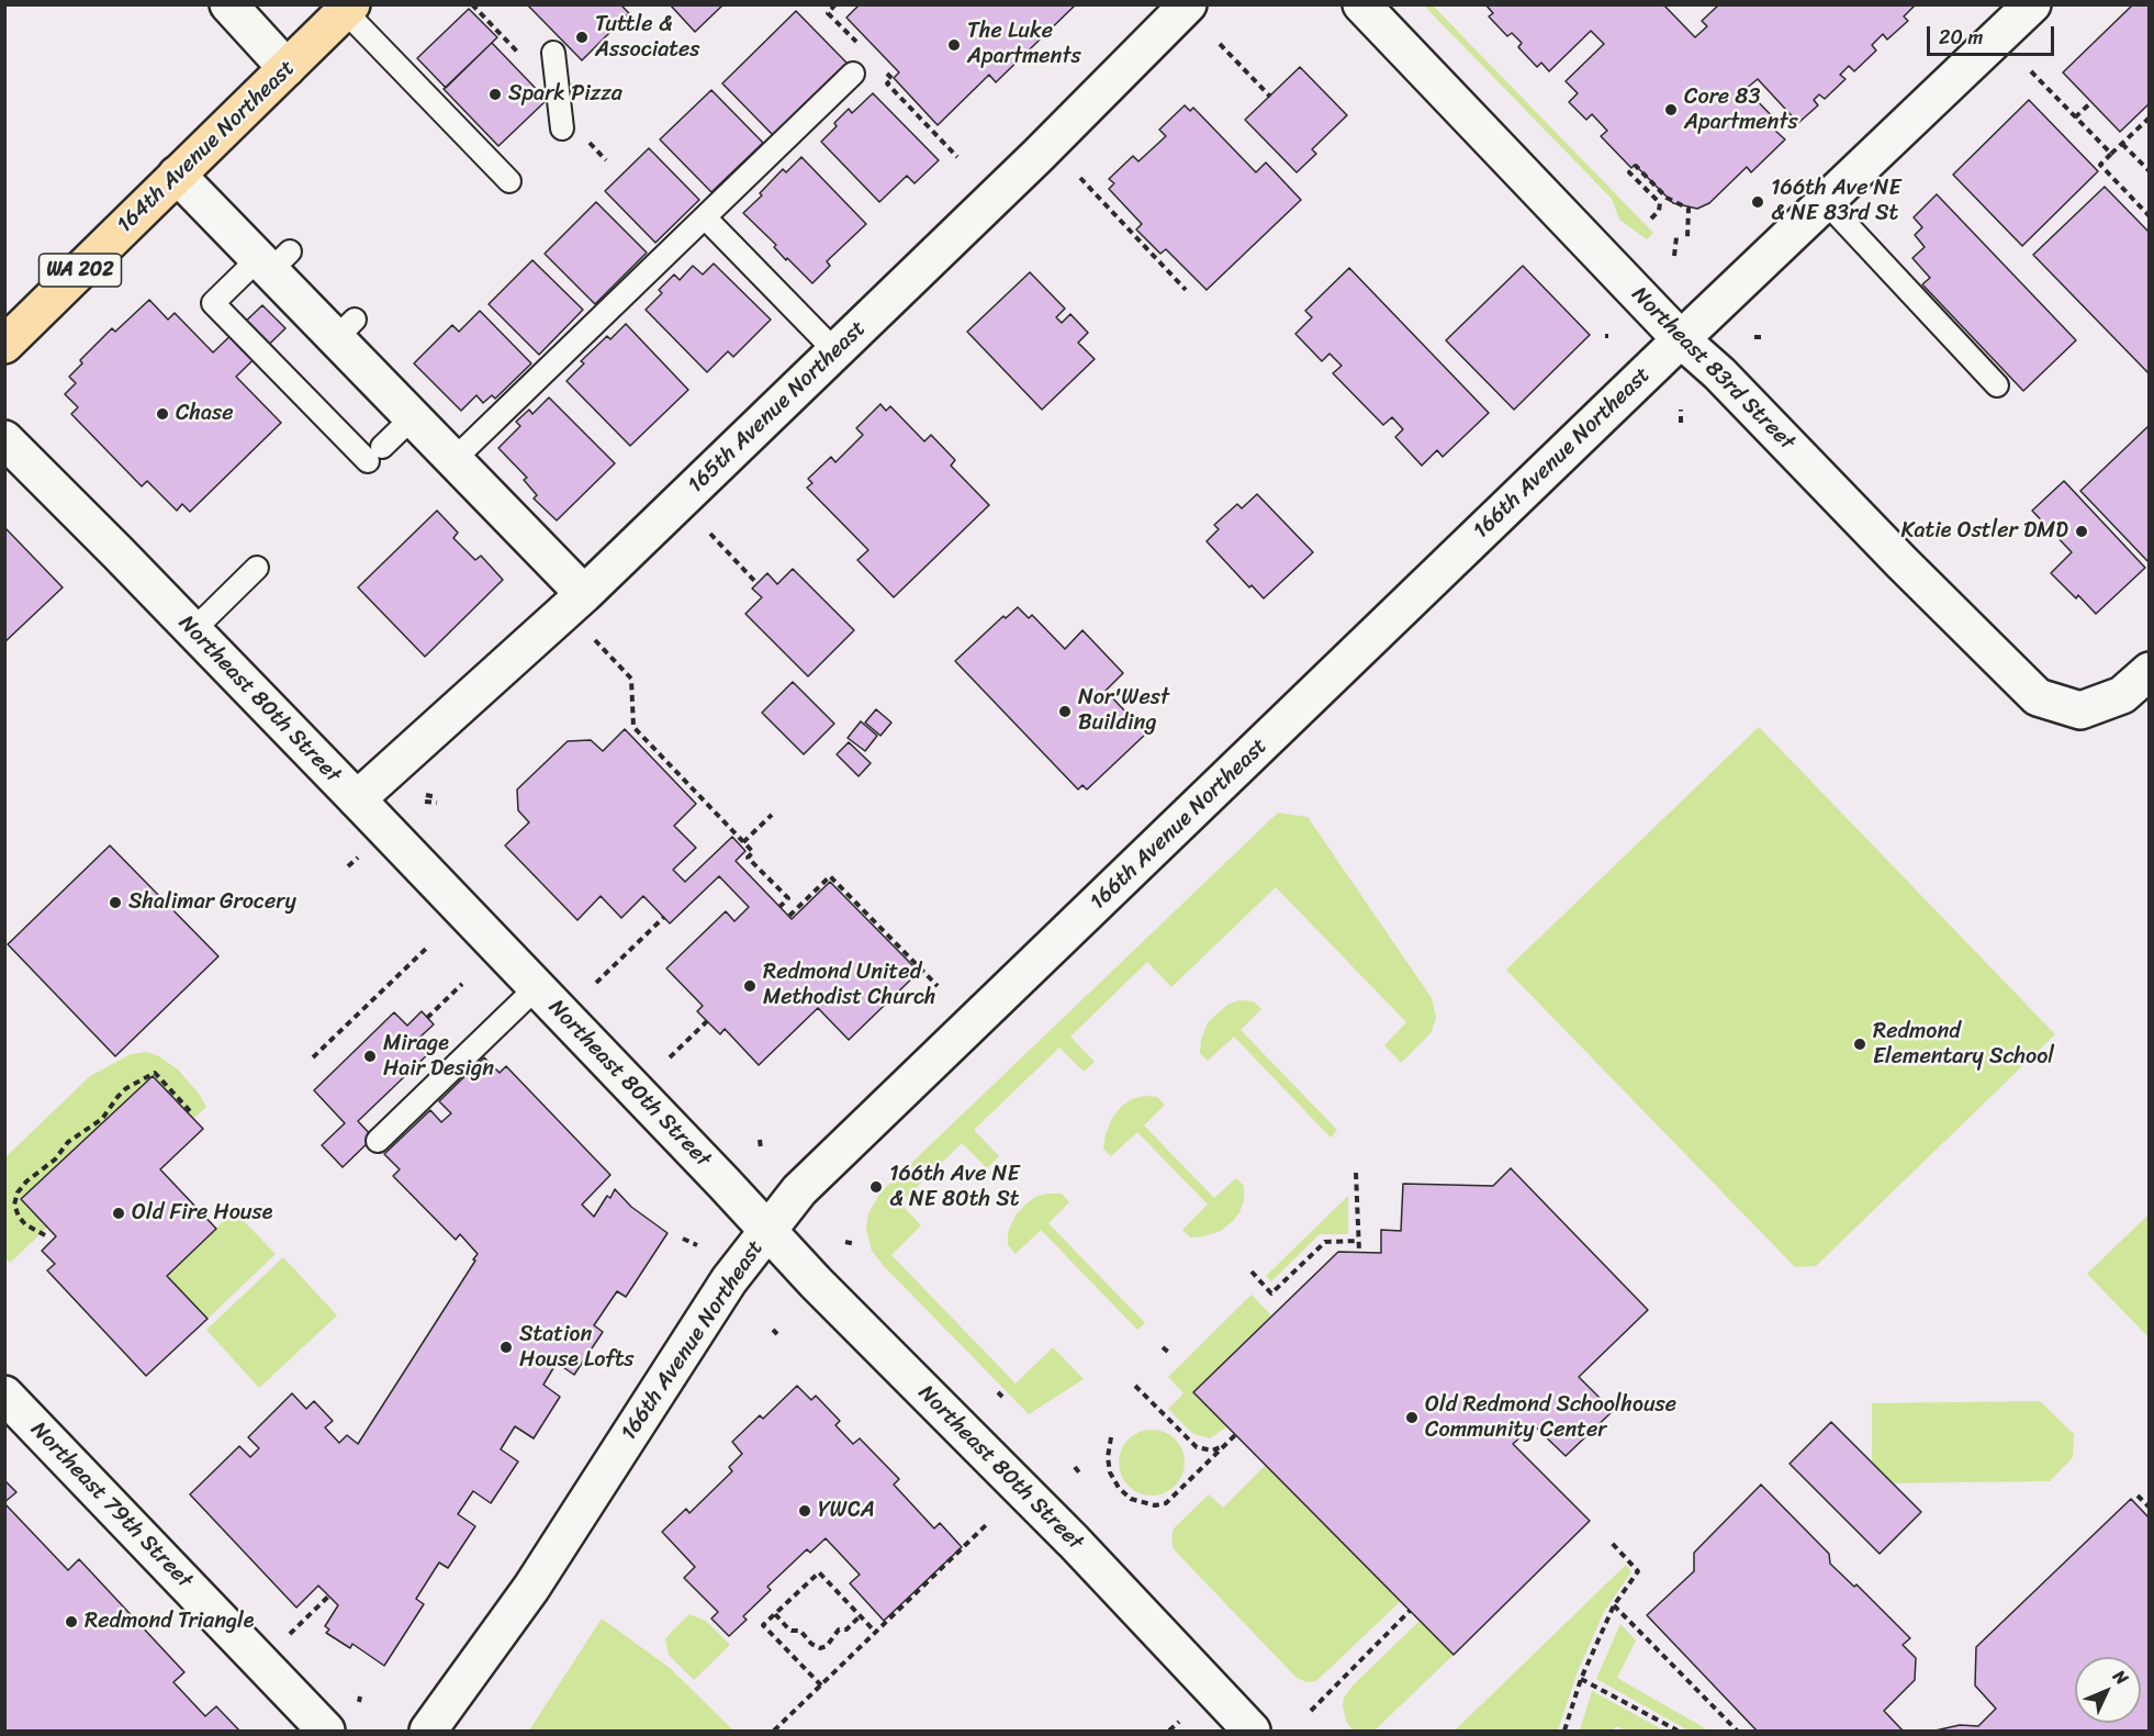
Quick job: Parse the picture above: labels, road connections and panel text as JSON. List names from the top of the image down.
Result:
{
  "streets": {
    "main road": ["164th Avenue Northeast", "WA 202"],
    "street": [
      "Northeast 83rd Street",
      "165th Avenue Northeast",
      "166th Avenue Northeast",
      "Northeast 80th Street",
      "Northeast 79th Street"
    ]
  },
  "crossings": [
    ["Northeast 83rd Street", "166th Avenue Northeast"],
    ["165th Avenue Northeast", "Northeast 80th Street"],
    ["166th Avenue Northeast", "Northeast 80th Street"]
  ],
  "places": [
    "Tuttle & Associates",
    "The Luke Apartments",
    "Spark Pizza",
    "Core 83 Apartments",
    "166th Ave NE & NE 83rd St",
    "Chase",
    "Katie Ostler DMD",
    "Nor'West Building",
    "Shalimar Grocery",
    "Redmond United Methodist Church",
    "Redmond Elementary School",
    "Mirage Hair Design",
    "166th Ave NE & NE 80th St",
    "Old Fire House",
    "Station House Lofts",
    "Old Redmond Schoolhouse Community Center",
    "YWCA",
    "Redmond Triangle"
  ],
  "scale_bar": "20 m",
  "north": "top right"
}
